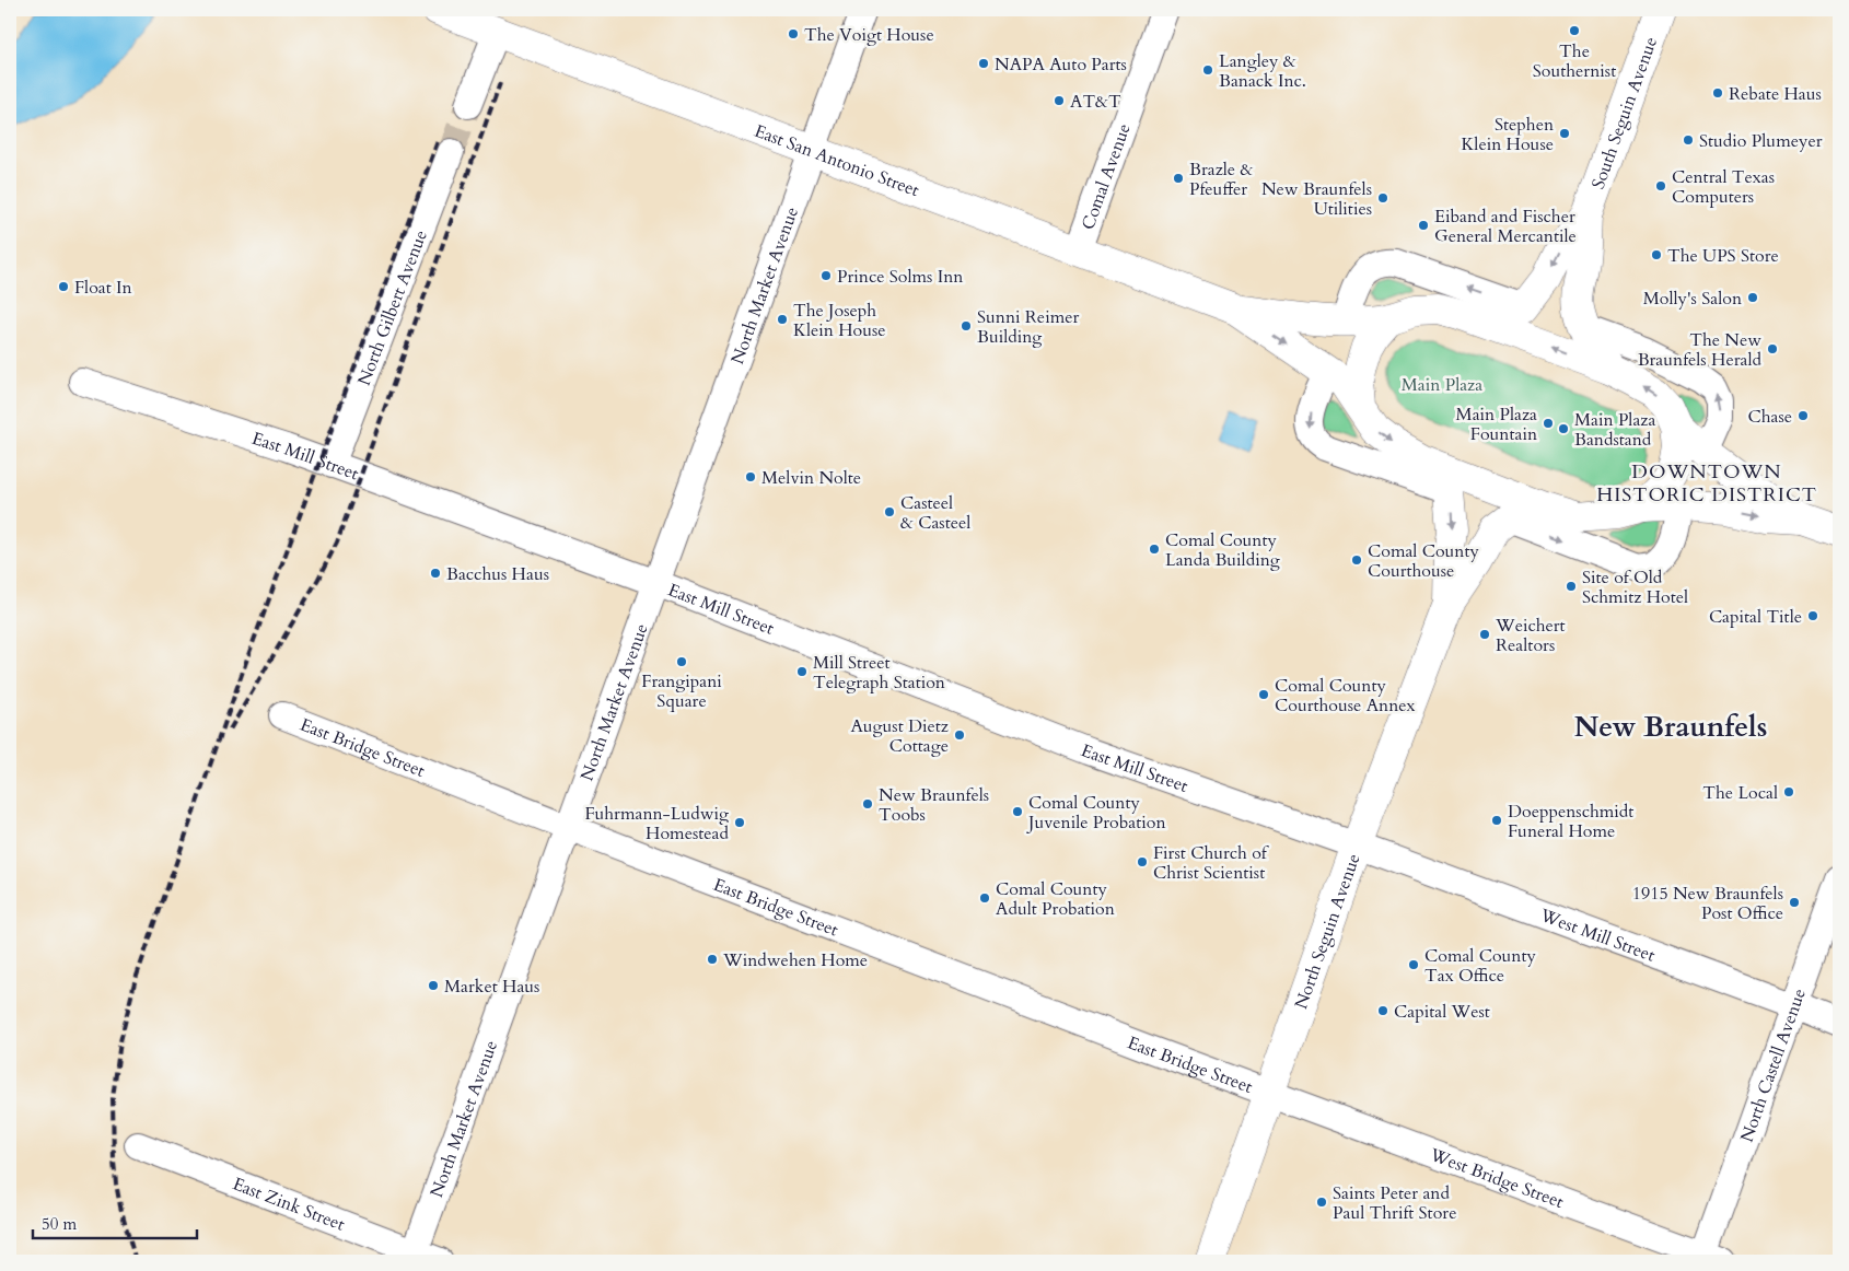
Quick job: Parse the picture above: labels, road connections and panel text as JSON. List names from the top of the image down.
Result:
{
  "streets": {
    "main road": ["South Seguin Avenue", "East San Antonio Street", "North Seguin Avenue"],
    "street": [
      "Comal Avenue",
      "North Market Avenue",
      "North Gilbert Avenue",
      "East Mill Street",
      "East Bridge Street",
      "West Mill Street",
      "North Castell Avenue",
      "West Bridge Street",
      "East Zink Street"
    ]
  },
  "crossings": [
    ["East San Antonio Street", "Comal Avenue"],
    ["East San Antonio Street", "North Market Avenue"],
    ["North Market Avenue", "East Mill Street"],
    ["North Market Avenue", "East Bridge Street"],
    ["North Market Avenue", "East Zink Street"],
    ["North Gilbert Avenue", "East Mill Street"],
    ["East Mill Street", "North Seguin Avenue"],
    ["East Mill Street", "West Mill Street"],
    ["East Bridge Street", "North Seguin Avenue"],
    ["East Bridge Street", "West Bridge Street"],
    ["North Seguin Avenue", "West Mill Street"],
    ["North Seguin Avenue", "West Bridge Street"],
    ["West Mill Street", "North Castell Avenue"],
    ["North Castell Avenue", "West Bridge Street"]
  ],
  "districts": ["DOWNTOWN HISTORIC DISTRICT", "New Braunfels"],
  "parks": ["Main Plaza"],
  "places": [
    "The Southernist",
    "The Voigt House",
    "NAPA Auto Parts",
    "Langley & Banack Inc.",
    "Rebate Haus",
    "AT&T",
    "Stephen Klein House",
    "Studio Plumeyer",
    "Brazle & Pfeuffer",
    "Central Texas Computers",
    "New Braunfels Utilities",
    "Eiband and Fischer General Mercantile",
    "The UPS Store",
    "Prince Solms Inn",
    "Float In",
    "Molly's Salon",
    "The Joseph Klein House",
    "Sunni Reimer Building",
    "The New Braunfels Herald",
    "Chase",
    "Main Plaza Fountain",
    "Main Plaza Bandstand",
    "Melvin Nolte",
    "Casteel & Casteel",
    "Comal County Landa Building",
    "Comal County Courthouse",
    "Bacchus Haus",
    "Site of Old Schmitz Hotel",
    "Capital Title",
    "Weichert Realtors",
    "Frangipani Square",
    "Mill Street Telegraph Station",
    "Comal County Courthouse Annex",
    "August Dietz Cottage",
    "The Local",
    "New Braunfels Toobs",
    "Comal County Juvenile Probation",
    "Doeppenschmidt Funeral Home",
    "Fuhrmann-Ludwig Homestead",
    "First Church of Christ Scientist",
    "Comal County Adult Probation",
    "1915 New Braunfels Post Office",
    "Windwehen Home",
    "Comal County Tax Office",
    "Market Haus",
    "Capital West",
    "Saints Peter and Paul Thrift Store"
  ],
  "scale_bar": "50 m"
}
